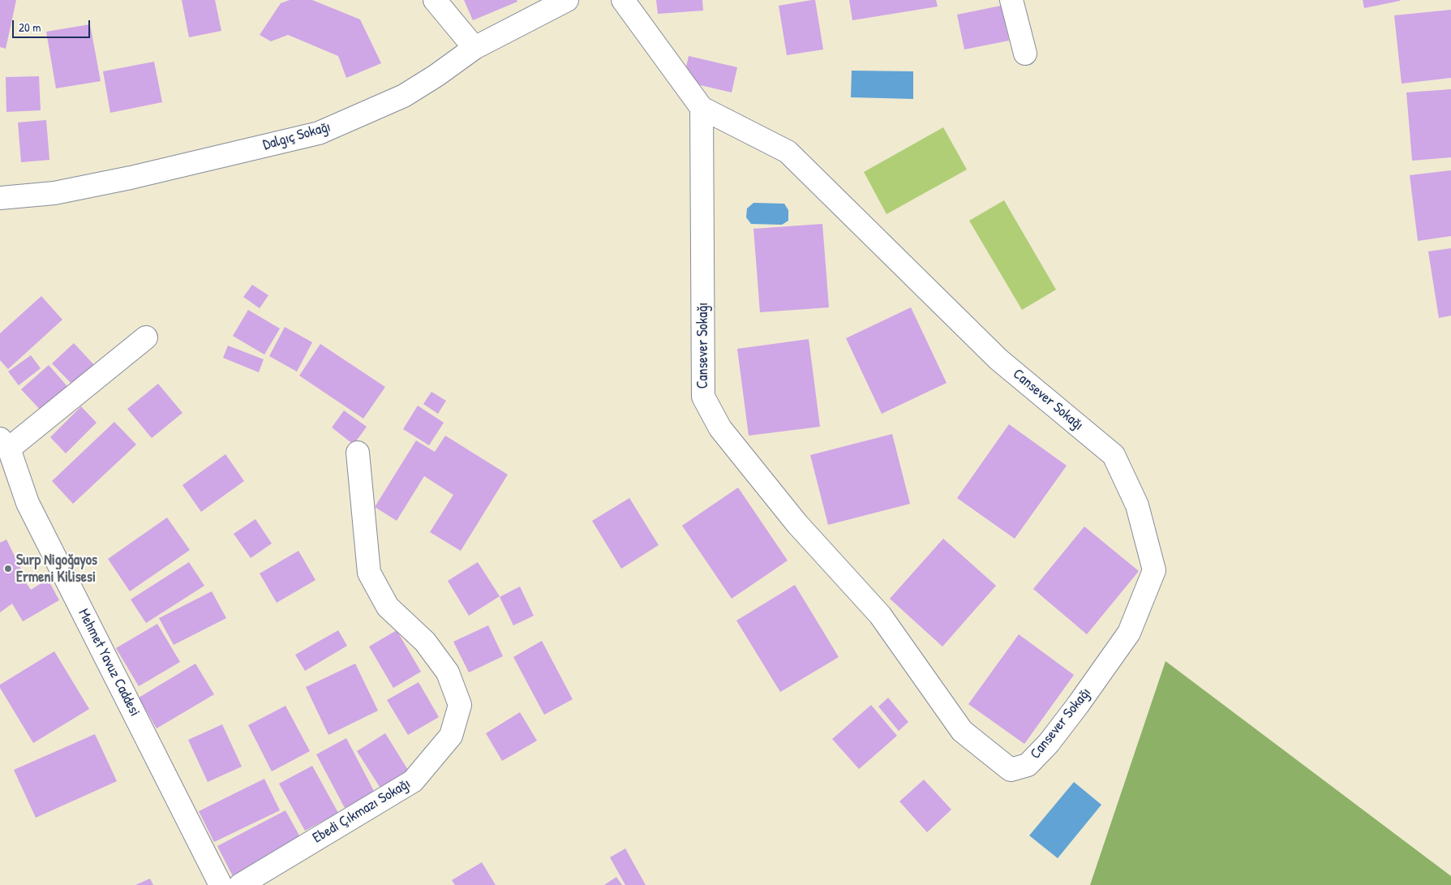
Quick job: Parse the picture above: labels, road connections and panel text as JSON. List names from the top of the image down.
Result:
{
  "streets": {
    "street": [
      "Dalgıç Sokağı",
      "Cansever Sokağı",
      "Mehmet Yavuz Caddesi",
      "Ebedi Çıkmazı Sokağı"
    ]
  },
  "places": ["Surp Nigoğayos Ermeni Kilisesi"],
  "scale_bar": "20 m"
}
